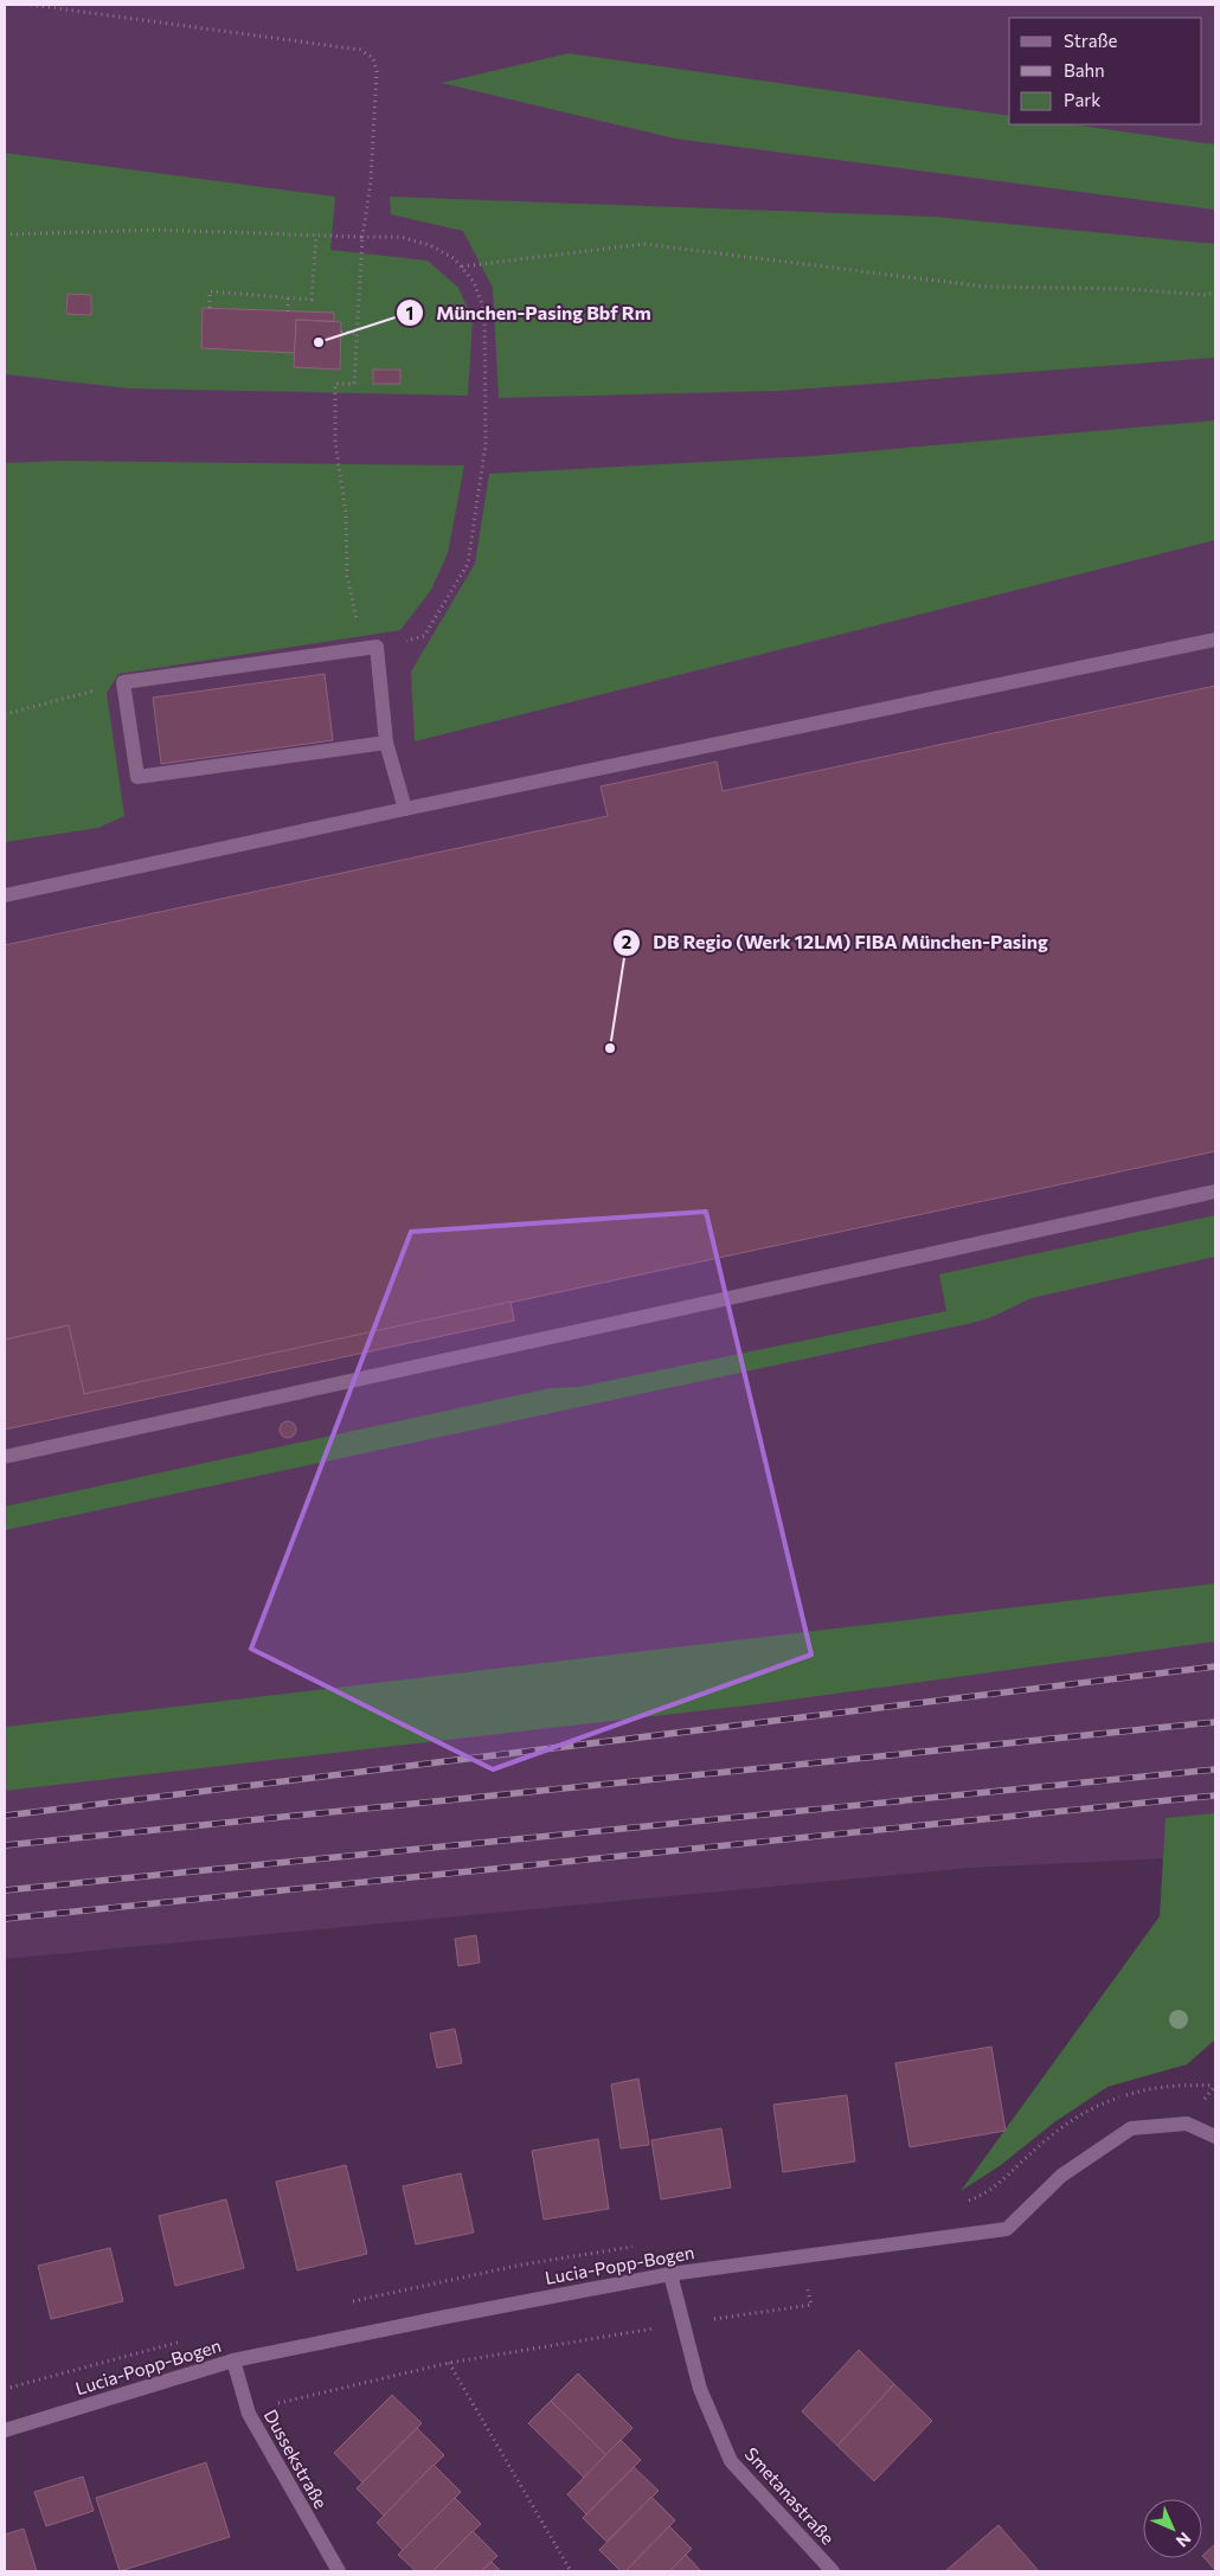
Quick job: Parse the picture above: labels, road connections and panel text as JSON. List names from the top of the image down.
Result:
{
  "streets": {
    "street": ["Lucia-Popp-Bogen", "Dussekstraße", "Smetanastraße"]
  },
  "crossings": [
    ["Lucia-Popp-Bogen", "Dussekstraße"],
    ["Lucia-Popp-Bogen", "Smetanastraße"]
  ],
  "places": ["München-Pasing Bbf Rm", "DB Regio (Werk 12LM) FIBA München-Pasing"],
  "legend": ["Straße", "Bahn", "Park"],
  "north": "bottom right"
}
